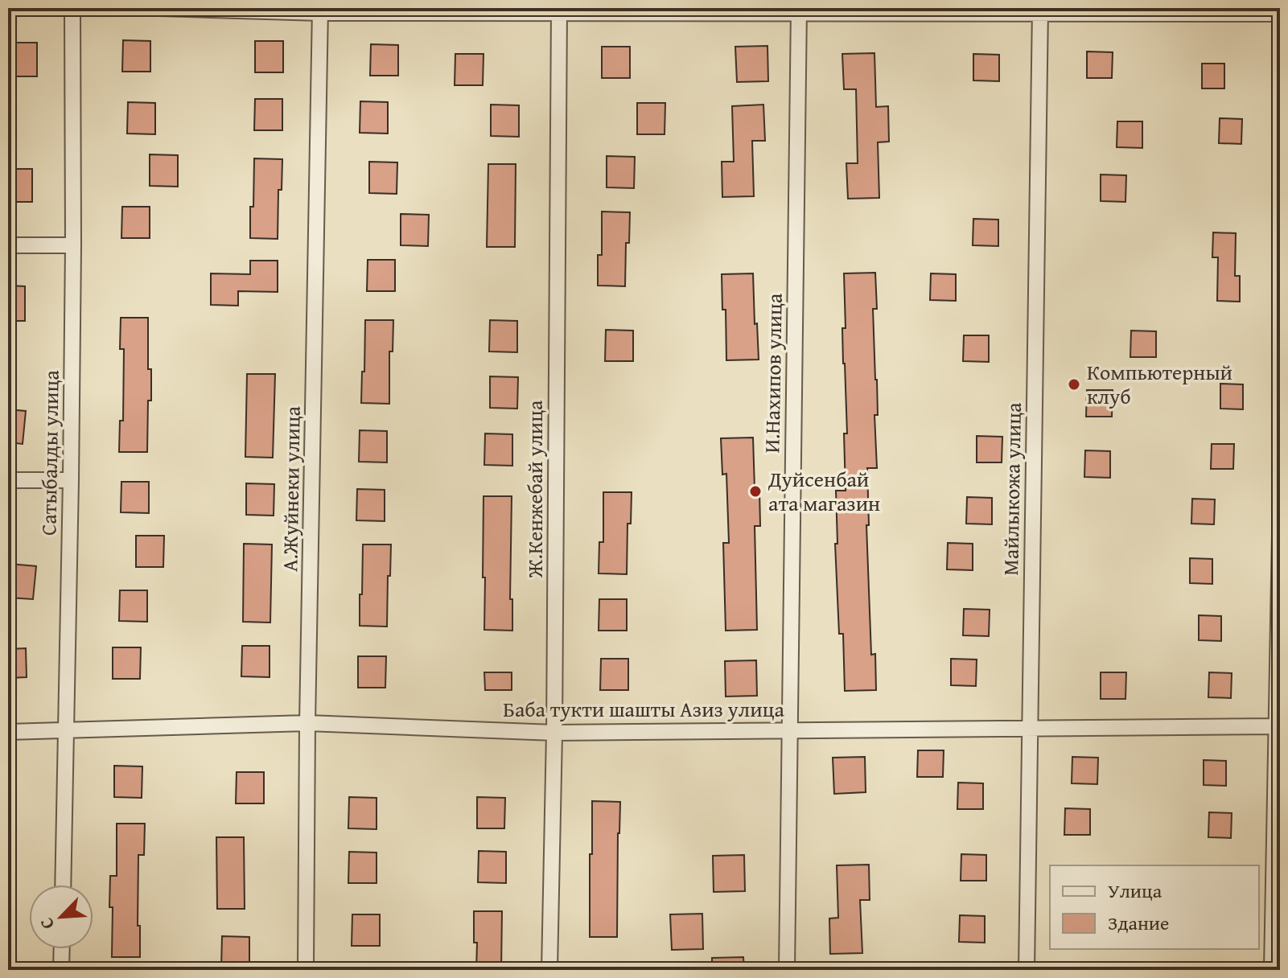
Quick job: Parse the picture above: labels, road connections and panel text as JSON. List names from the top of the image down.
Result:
{
  "streets": {
    "street": [
      "И.Нахипов улица",
      "Сатыбалды улица",
      "А.Жуйнеки улица",
      "Ж.Кенжебай улица",
      "Майлыкожа улица",
      "Баба тукти шашты Азиз улица"
    ]
  },
  "crossings": [
    ["И.Нахипов улица", "Баба тукти шашты Азиз улица"],
    ["Сатыбалды улица", "Баба тукти шашты Азиз улица"],
    ["А.Жуйнеки улица", "Баба тукти шашты Азиз улица"],
    ["Ж.Кенжебай улица", "Баба тукти шашты Азиз улица"],
    ["Майлыкожа улица", "Баба тукти шашты Азиз улица"]
  ],
  "places": ["Компьютерный клуб", "Дуйсенбай ата магазин"],
  "legend": ["Улица", "Здание"],
  "north": "bottom left"
}
